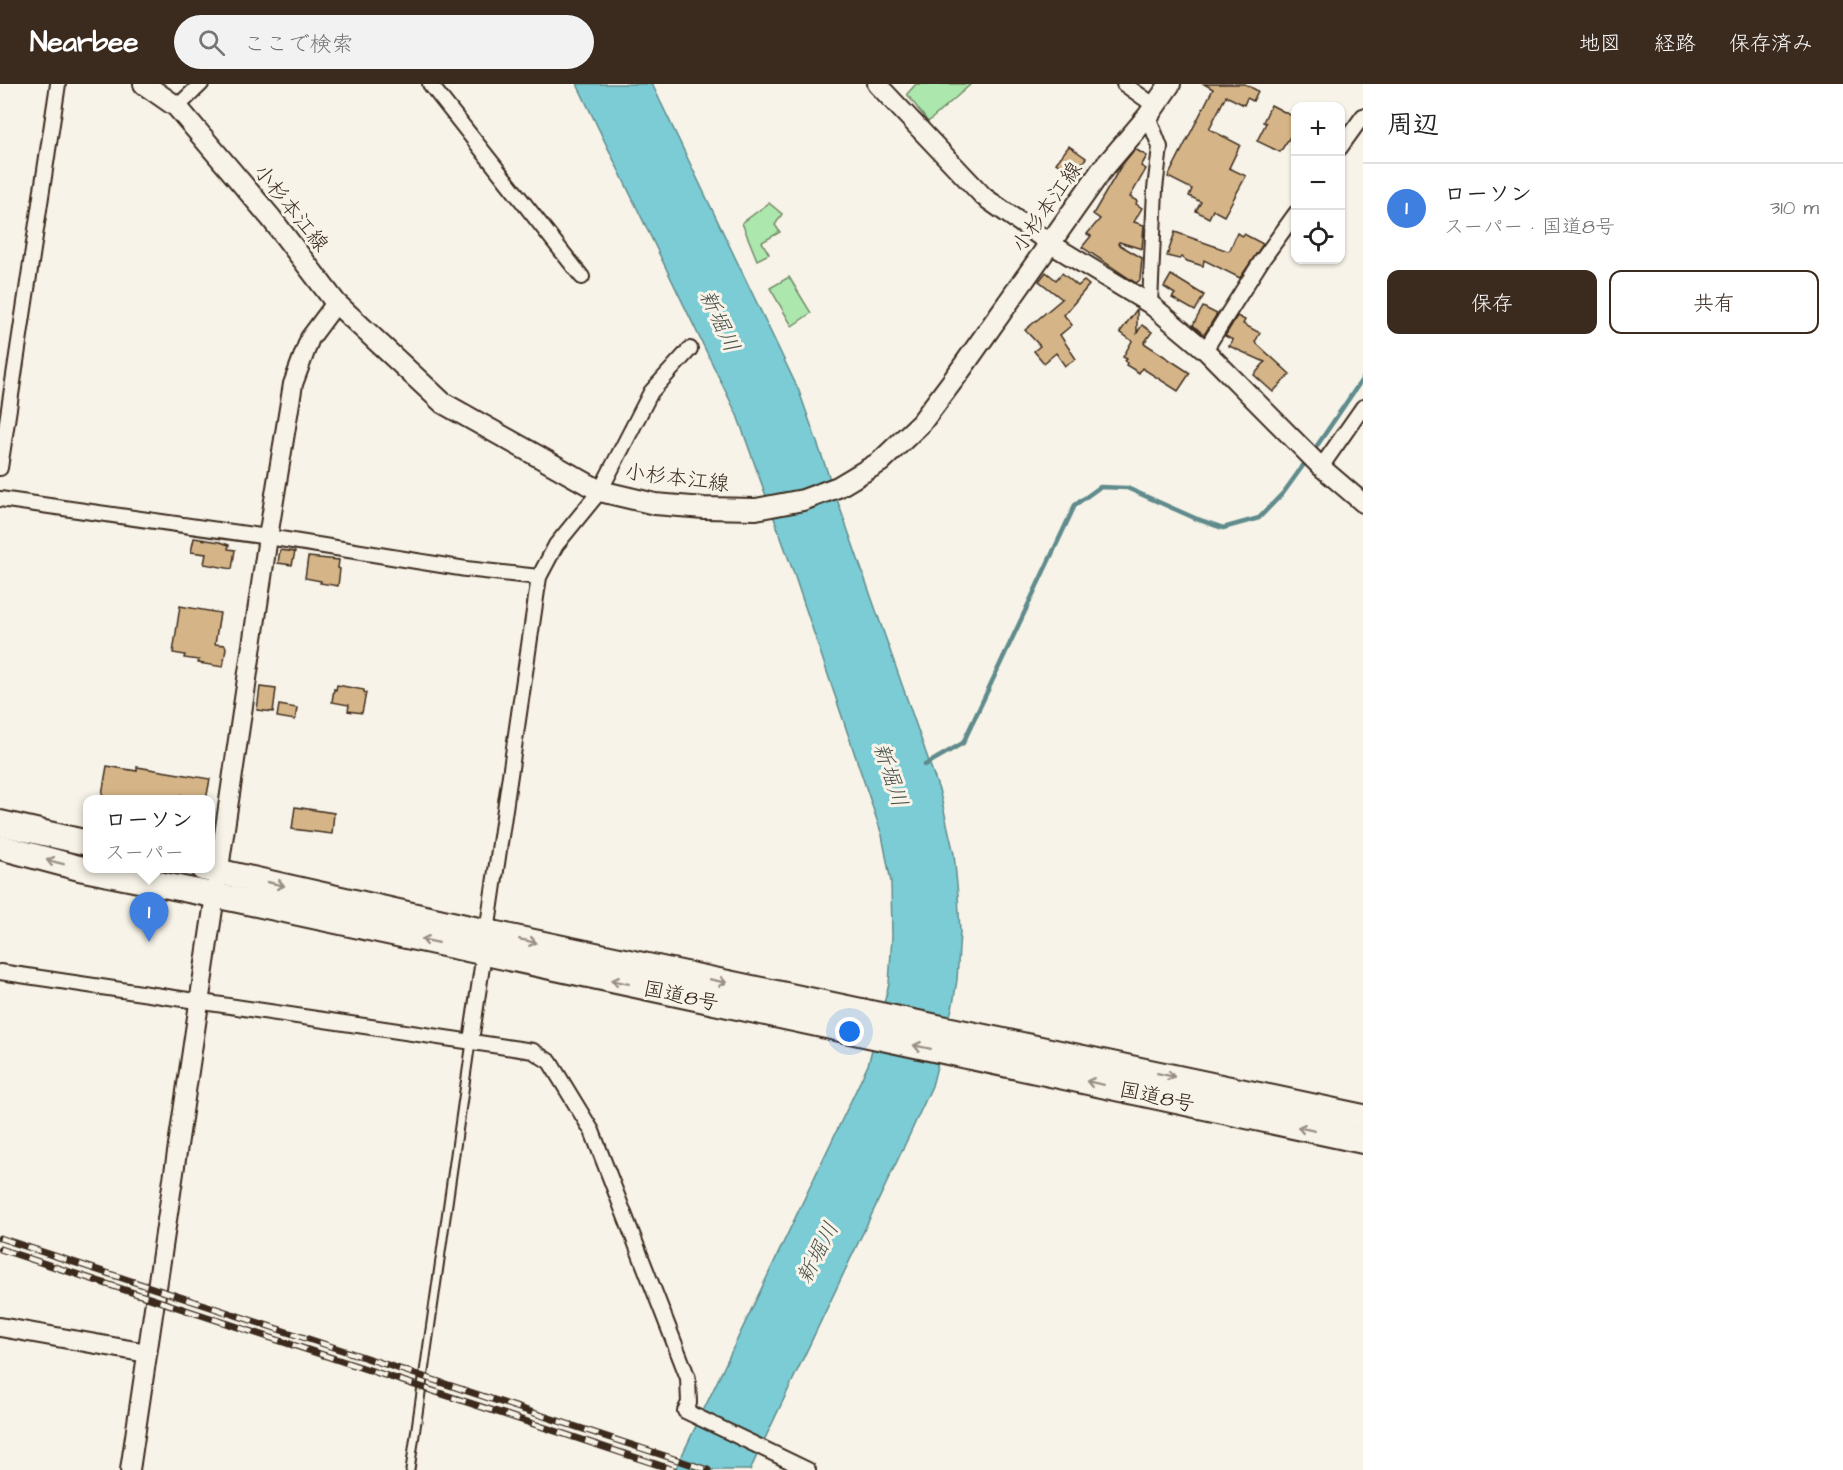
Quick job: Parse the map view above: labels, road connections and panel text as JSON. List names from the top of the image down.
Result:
{
  "streets": {
    "highway": ["国道8号"],
    "main road": ["小杉本江線"]
  },
  "water": ["新堀川"],
  "page": {
    "header": "Nearbee",
    "search": "ここで検索",
    "nav": ["地図", "経路", "保存済み"],
    "heading": "周辺",
    "map_buttons": ["+", "−"],
    "list": [
      {
        "mark": "1",
        "name": "ローソン",
        "note": "スーパー · 国道8号",
        "value": "310 m"
      }
    ],
    "buttons": ["保存", "共有"],
    "popup": ["ローソン", "スーパー"],
    "pins": "1"
  }
}
